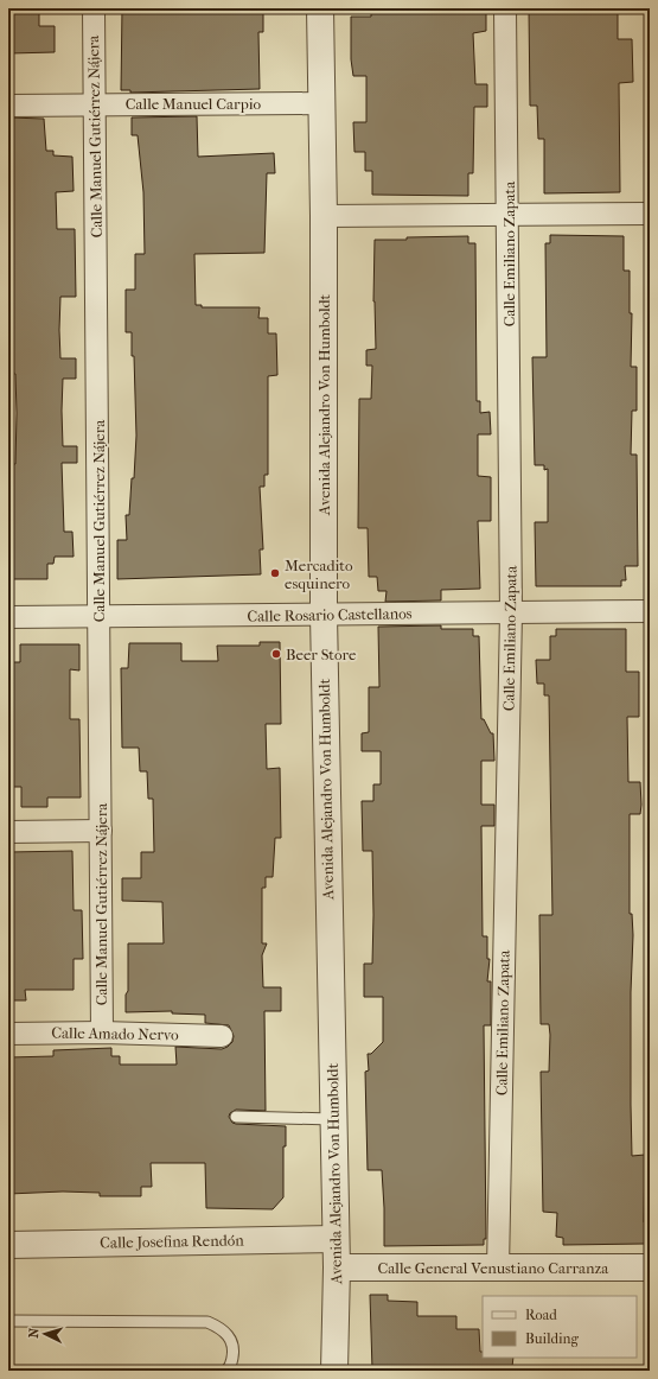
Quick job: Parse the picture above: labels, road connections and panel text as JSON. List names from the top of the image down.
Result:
{
  "streets": {
    "street": [
      "Calle Manuel Carpio",
      "Calle Manuel Gutiérrez Nájera",
      "Calle Emiliano Zapata",
      "Avenida Alejandro Von Humboldt",
      "Calle Rosario Castellanos",
      "Calle Amado Nervo",
      "Calle Josefina Rendón",
      "Calle General Venustiano Carranza"
    ]
  },
  "crossings": [
    ["Calle Manuel Carpio", "Calle Manuel Gutiérrez Nájera"],
    ["Calle Manuel Carpio", "Avenida Alejandro Von Humboldt"],
    ["Calle Manuel Gutiérrez Nájera", "Calle Rosario Castellanos"],
    ["Calle Manuel Gutiérrez Nájera", "Calle Amado Nervo"],
    ["Calle Emiliano Zapata", "Calle Rosario Castellanos"],
    ["Calle Emiliano Zapata", "Calle General Venustiano Carranza"],
    ["Avenida Alejandro Von Humboldt", "Calle Rosario Castellanos"],
    ["Avenida Alejandro Von Humboldt", "Calle Josefina Rendón"],
    ["Avenida Alejandro Von Humboldt", "Calle General Venustiano Carranza"]
  ],
  "places": ["Mercadito esquinero", "Beer Store"],
  "legend": ["Road", "Building"],
  "north": "left"
}
